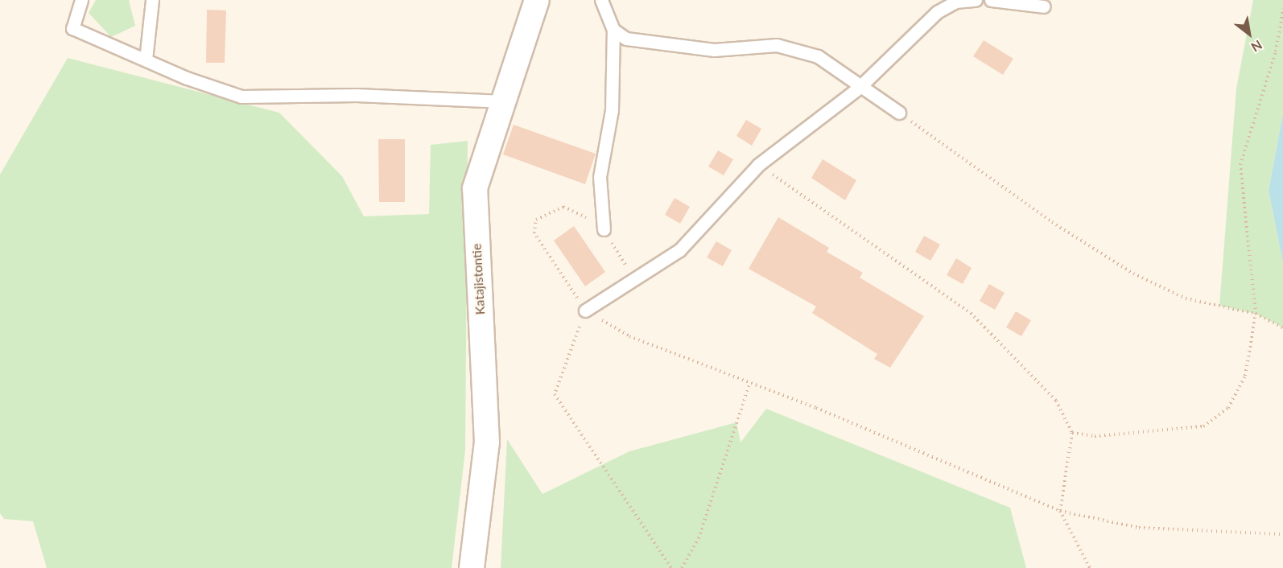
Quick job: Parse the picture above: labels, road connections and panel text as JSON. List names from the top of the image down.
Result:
{
  "streets": {
    "street": ["Katajistontie"]
  },
  "north": "bottom right"
}
